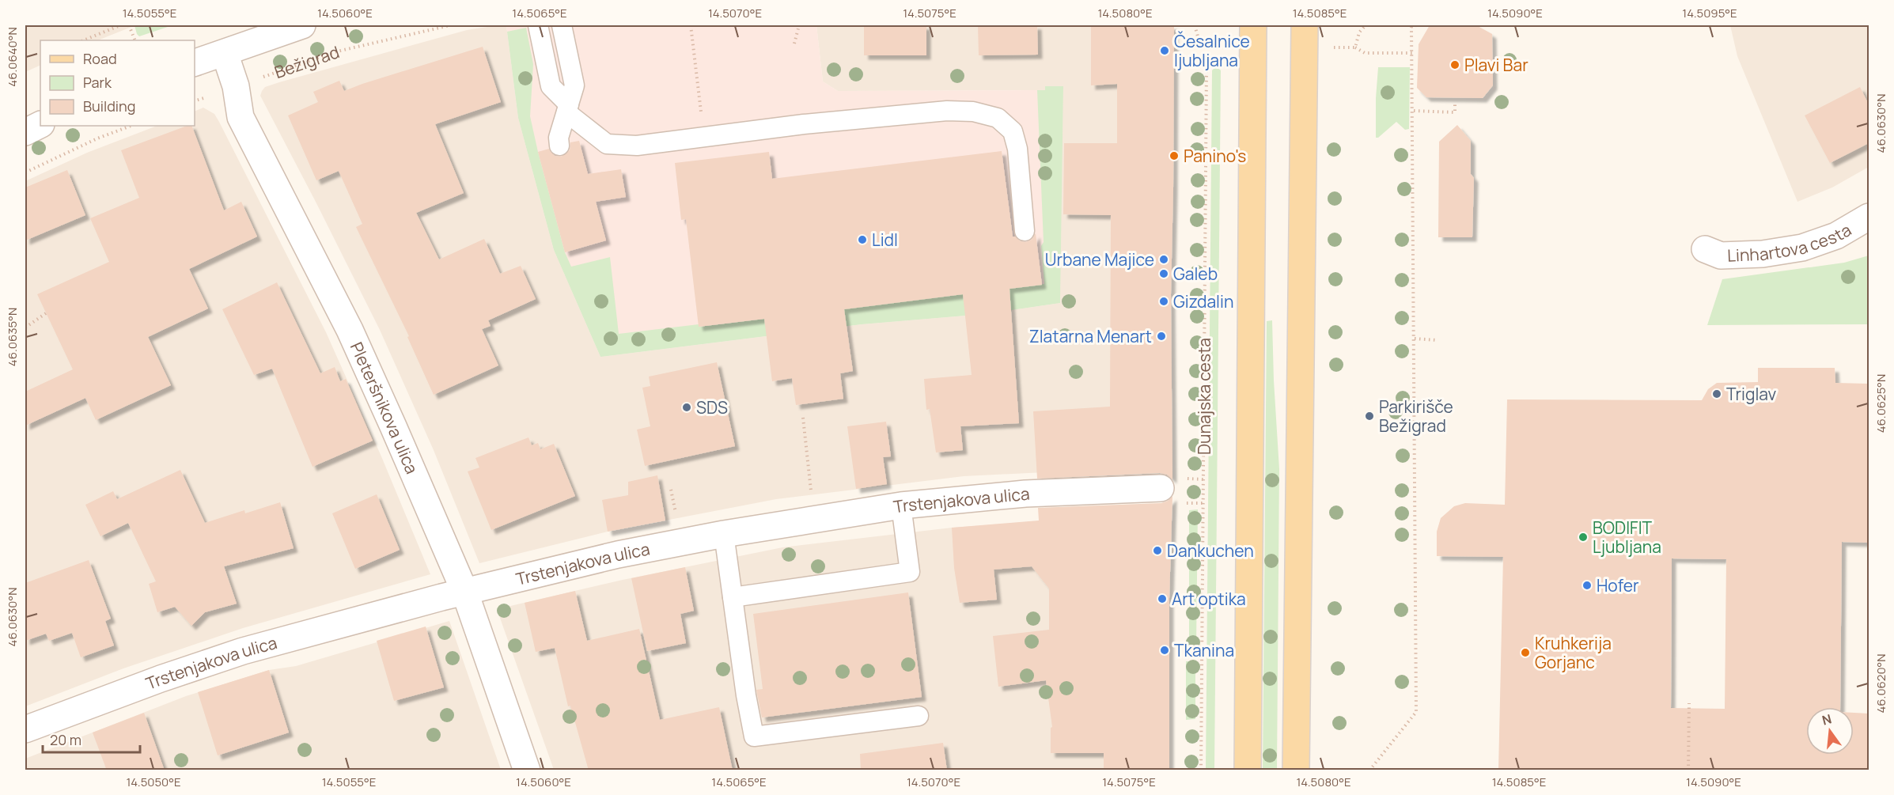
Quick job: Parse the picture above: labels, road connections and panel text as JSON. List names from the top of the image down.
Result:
{
  "streets": {
    "street": ["Linhartova cesta", "Pleteršnikova ulica", "Trstenjakova ulica"],
    "path": ["Bežigrad", "Dunajska cesta"]
  },
  "crossings": [
    ["Pleteršnikova ulica", "Trstenjakova ulica"]
  ],
  "places": [
    "Česalnice ljubljana",
    "Plavi Bar",
    "Panino's",
    "Lidl",
    "Urbane Majice",
    "Galeb",
    "Gizdalin",
    "Zlatarna Menart",
    "Triglav",
    "SDS",
    "Parkirišče Bežigrad",
    "BODIFIT Ljubljana",
    "Dankuchen",
    "Hofer",
    "Art optika",
    "Tkanina",
    "Kruhkerija Gorjanc"
  ],
  "legend": ["Road", "Park", "Building"],
  "scale_bar": "20 m",
  "north": "top",
  "coordinates": [
    "14.5055°E",
    "14.5060°E",
    "14.5065°E",
    "14.5070°E",
    "14.5075°E",
    "14.5080°E",
    "14.5085°E",
    "14.5090°E",
    "14.5095°E",
    "46.0640°N",
    "46.0630°N",
    "46.0635°N",
    "46.0625°N",
    "46.0620°N",
    "14.5050°E"
  ]
}
